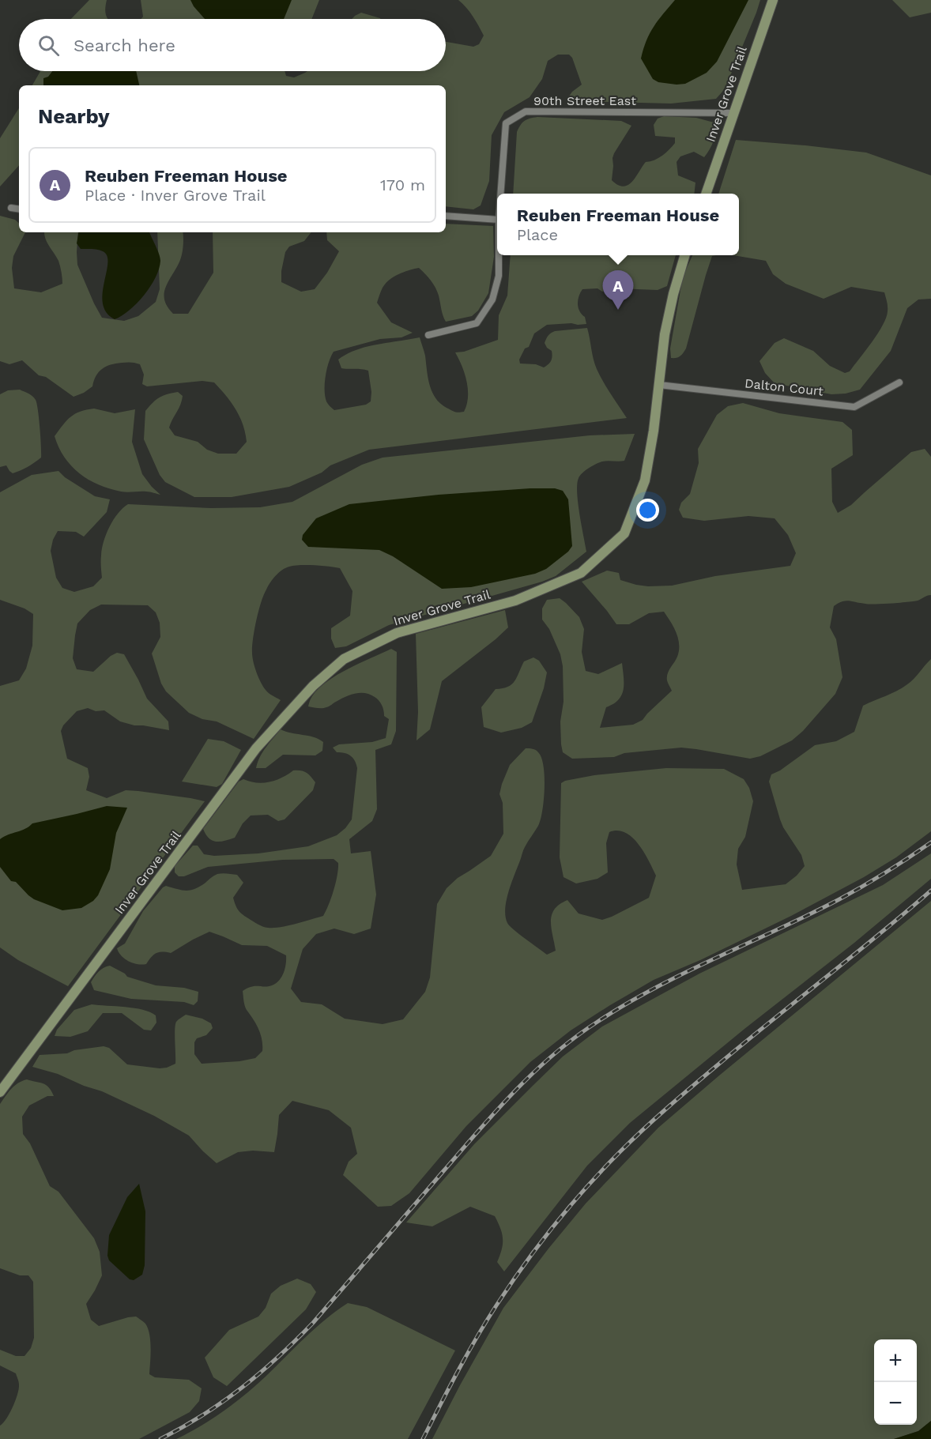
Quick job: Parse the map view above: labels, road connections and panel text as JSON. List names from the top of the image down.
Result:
{
  "streets": {
    "street": ["Inver Grove Trail", "90th Street East", "Dalton Court"]
  },
  "crossings": [
    ["Inver Grove Trail", "90th Street East"],
    ["Inver Grove Trail", "Dalton Court"]
  ],
  "page": {
    "search": "Search here",
    "heading": "Nearby",
    "list": [
      {
        "mark": "A",
        "name": "Reuben Freeman House",
        "note": "Place · Inver Grove Trail",
        "value": "170 m"
      }
    ],
    "popup": ["Reuben Freeman House", "Place"],
    "pins": "A",
    "map_buttons": ["+", "−"]
  }
}
